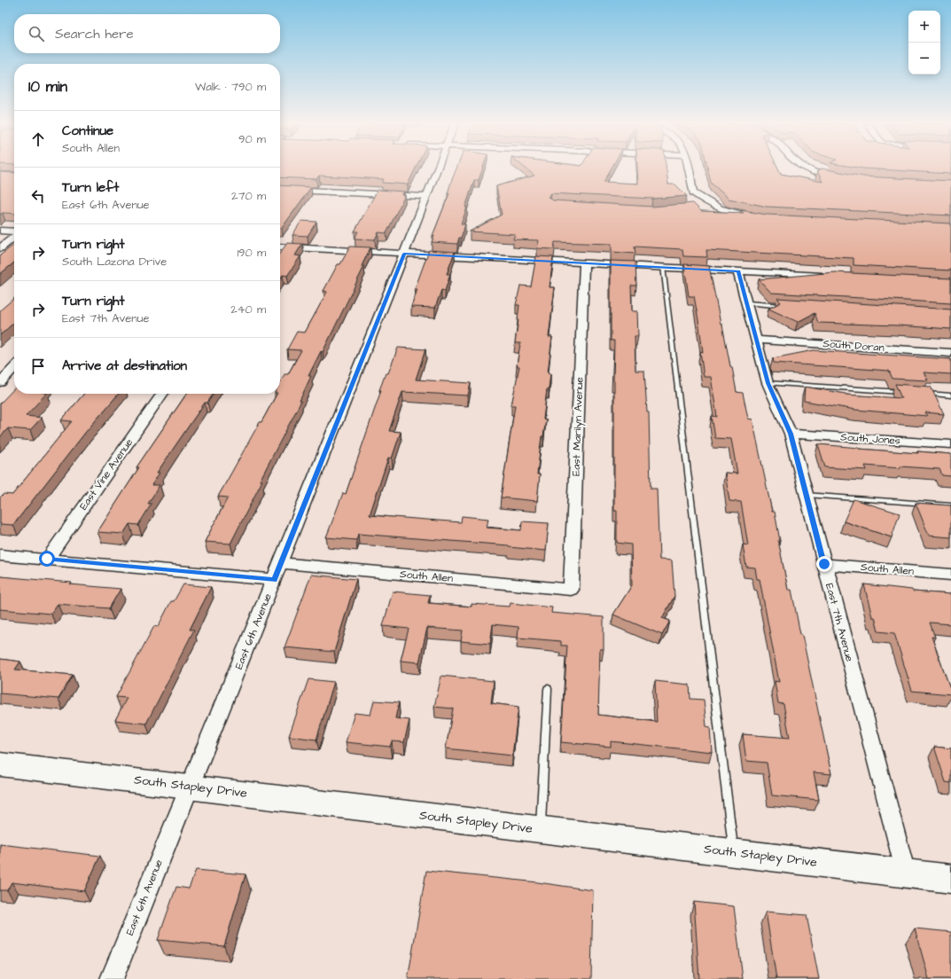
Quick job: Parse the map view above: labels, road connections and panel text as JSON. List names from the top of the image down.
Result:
{
  "streets": {
    "main road": ["South Stapley Drive"],
    "street": [
      "South Doran",
      "East Marilyn Avenue",
      "South Jones",
      "East Vine Avenue",
      "South Allen",
      "East 7th Avenue",
      "East 6th Avenue"
    ]
  },
  "crossings": [
    ["South Doran", "East 7th Avenue"],
    ["East Marilyn Avenue", "South Allen"],
    ["South Jones", "East 7th Avenue"],
    ["South Allen", "East 7th Avenue"],
    ["South Allen", "East 6th Avenue"],
    ["East 7th Avenue", "South Stapley Drive"],
    ["East 6th Avenue", "South Stapley Drive"]
  ],
  "page": {
    "map_buttons": ["+", "−"],
    "search": "Search here",
    "heading": ["10 min", "Walk · 790 m"],
    "list": [
      ["Continue", "South Allen", "90 m"],
      ["Turn left", "East 6th Avenue", "270 m"],
      ["Turn right", "South Lazona Drive", "190 m"],
      ["Turn right", "East 7th Avenue", "240 m"],
      "Arrive at destination"
    ]
  }
}
